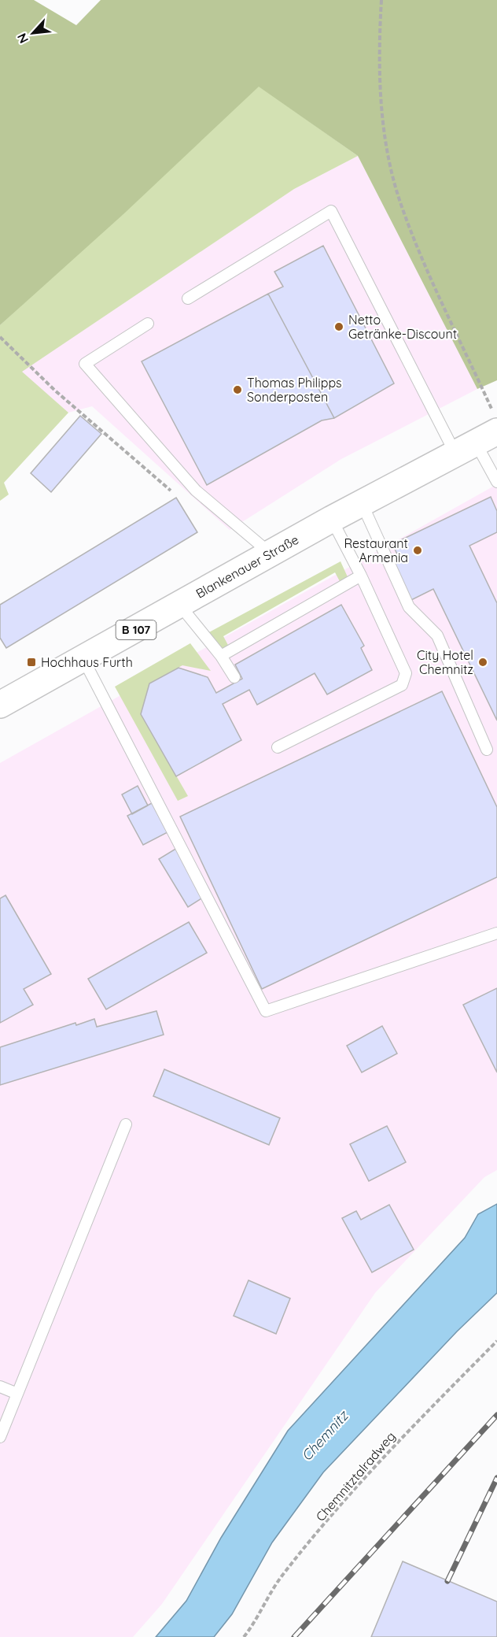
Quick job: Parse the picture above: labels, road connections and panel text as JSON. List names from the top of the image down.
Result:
{
  "streets": {
    "main road": ["Blankenauer Straße", "B 107"],
    "path": ["Chemnitztalradweg"]
  },
  "water": ["Chemnitz"],
  "places": {
    "other": [
      "Netto Getränke-Discount",
      "Thomas Philipps Sonderposten",
      "Restaurant Armenia",
      "City Hotel Chemnitz"
    ],
    "transit": ["Hochhaus Furth"]
  },
  "north": "bottom left"
}
